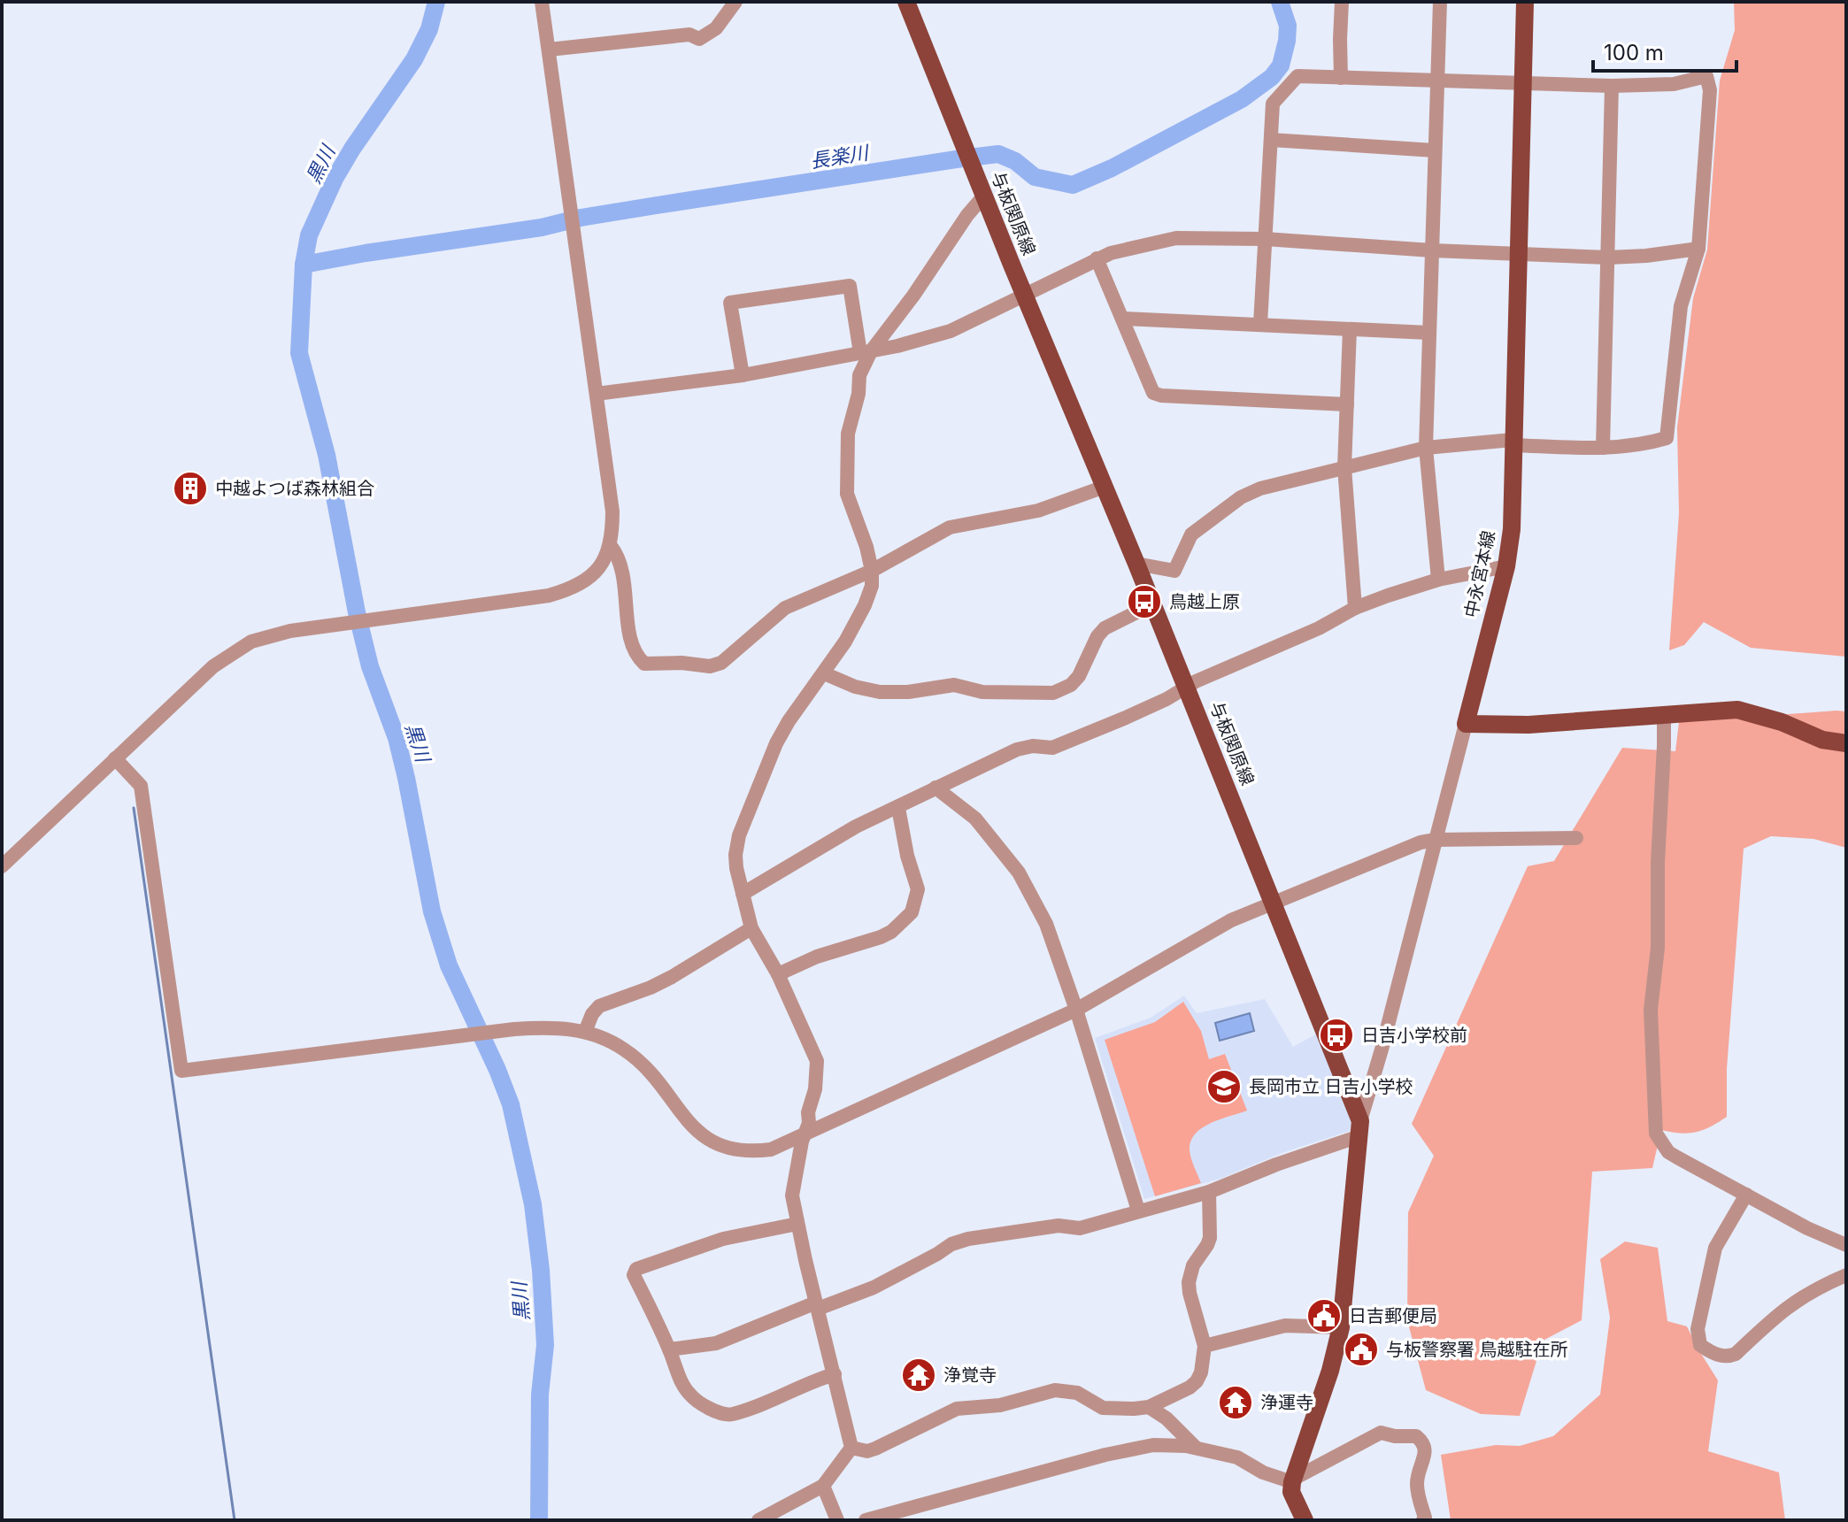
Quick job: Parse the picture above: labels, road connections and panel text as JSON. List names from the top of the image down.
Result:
{
  "streets": {
    "main road": ["与板関原線", "中永宮本線"]
  },
  "water": ["長楽川", "黒川"],
  "places": {
    "building": ["中越よつば森林組合"],
    "bus stop": ["鳥越上原", "日吉小学校前"],
    "school or university": ["長岡市立 日吉小学校"],
    "public building": ["日吉郵便局", "与板警察署 鳥越駐在所"],
    "temple": ["浄覚寺", "浄運寺"]
  },
  "scale_bar": "100 m"
}
